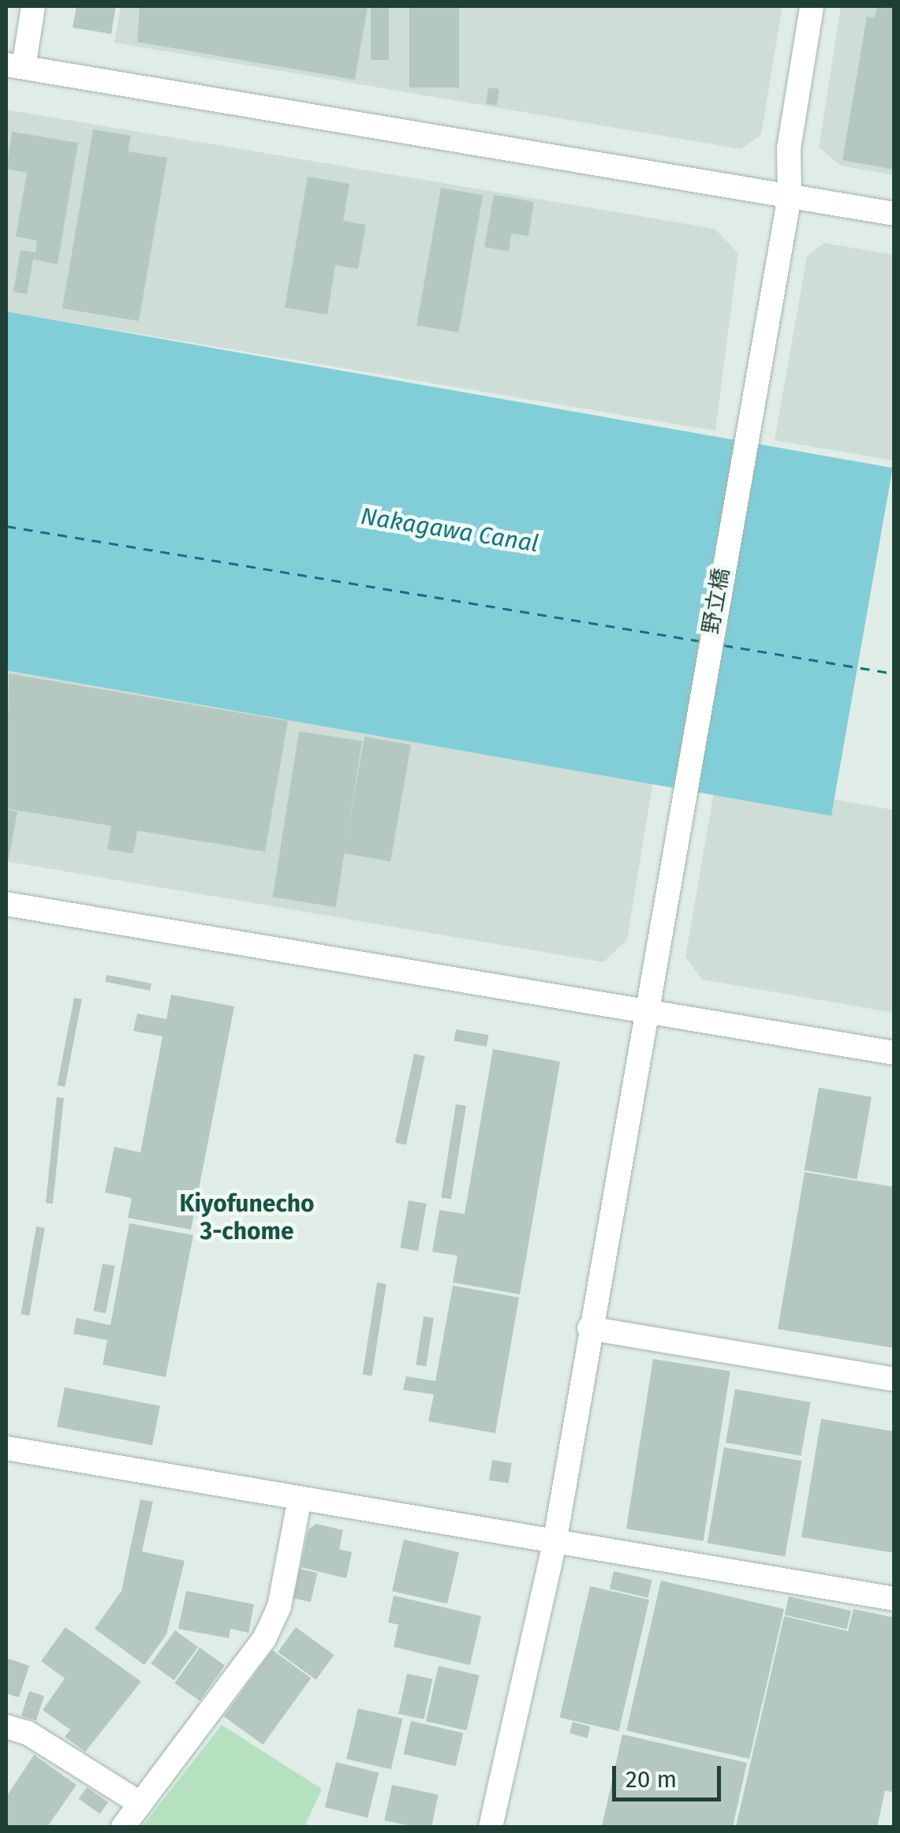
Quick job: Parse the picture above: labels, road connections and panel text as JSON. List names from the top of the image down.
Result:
{
  "streets": {
    "street": ["野立橋"]
  },
  "districts": ["Kiyofunecho 3-chome"],
  "water": ["Nakagawa Canal"],
  "scale_bar": "20 m"
}
